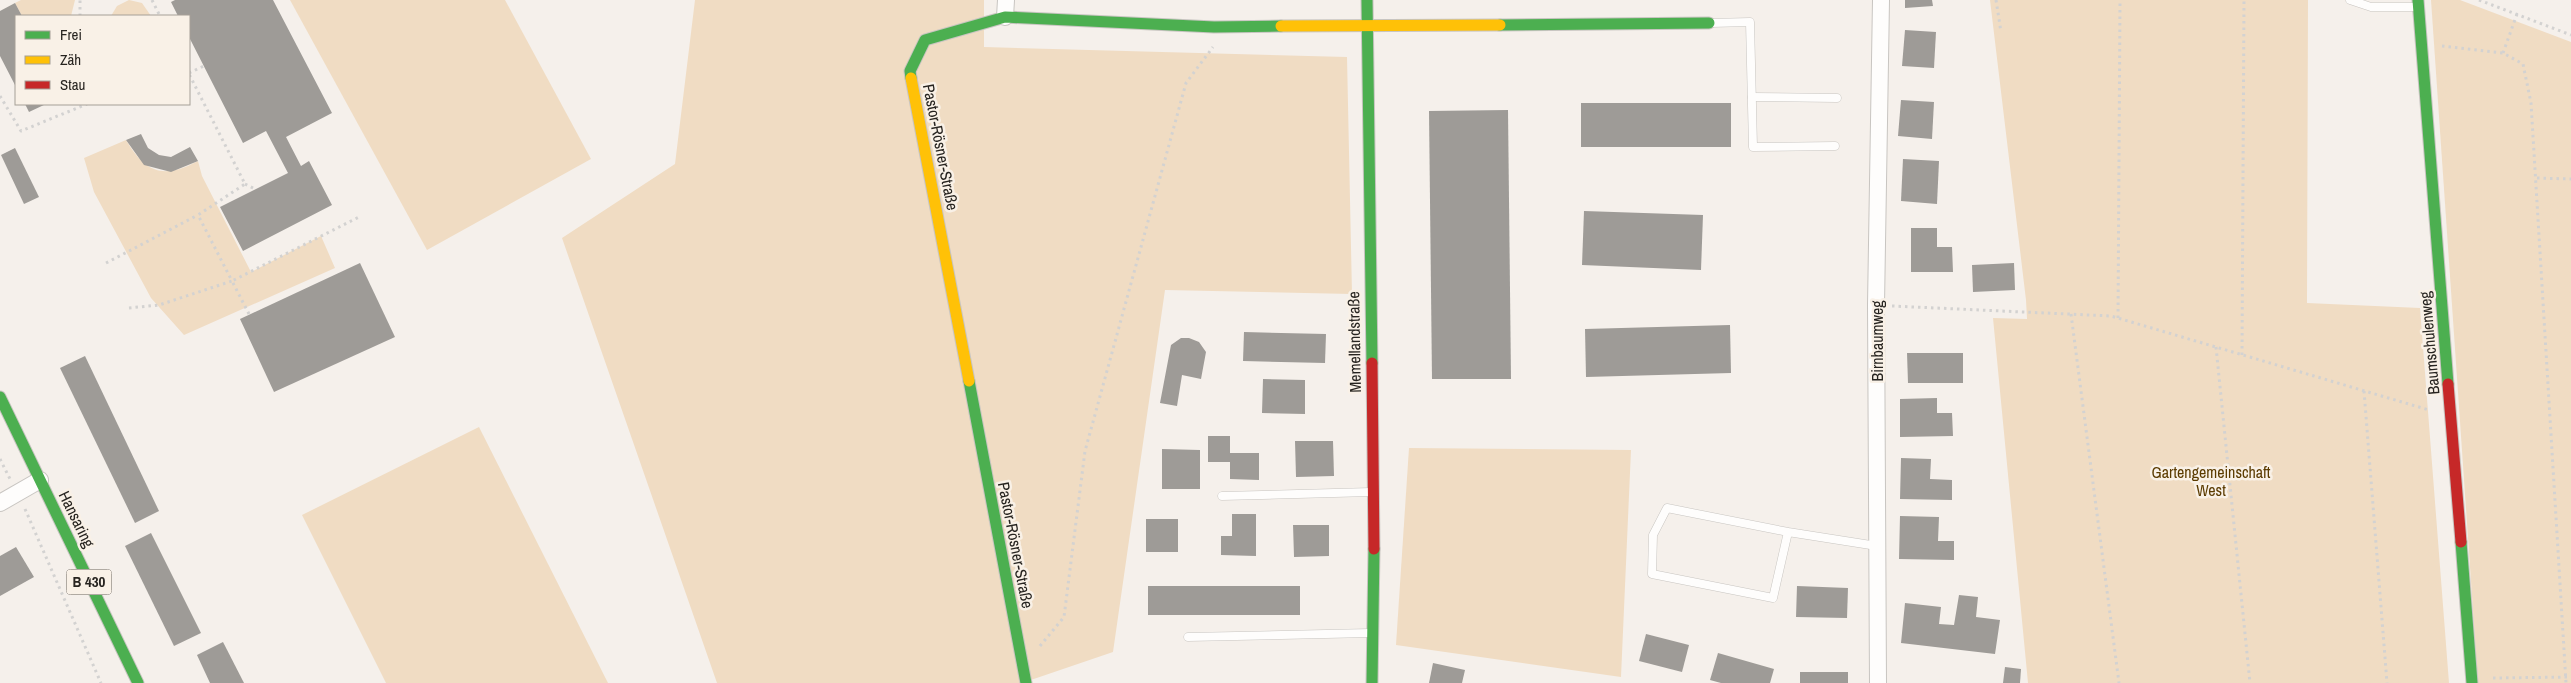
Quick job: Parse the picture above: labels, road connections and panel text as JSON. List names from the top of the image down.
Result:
{
  "streets": {
    "street": [
      "Pastor-Rösner-Straße",
      "Birnbaumweg",
      "Memellandstraße",
      "Baumschulenweg",
      "Hansaring",
      "B 430"
    ]
  },
  "crossings": [
    ["Pastor-Rösner-Straße", "Memellandstraße"]
  ],
  "parks": ["Gartengemeinschaft West"],
  "legend": ["Frei", "Zäh", "Stau"]
}
